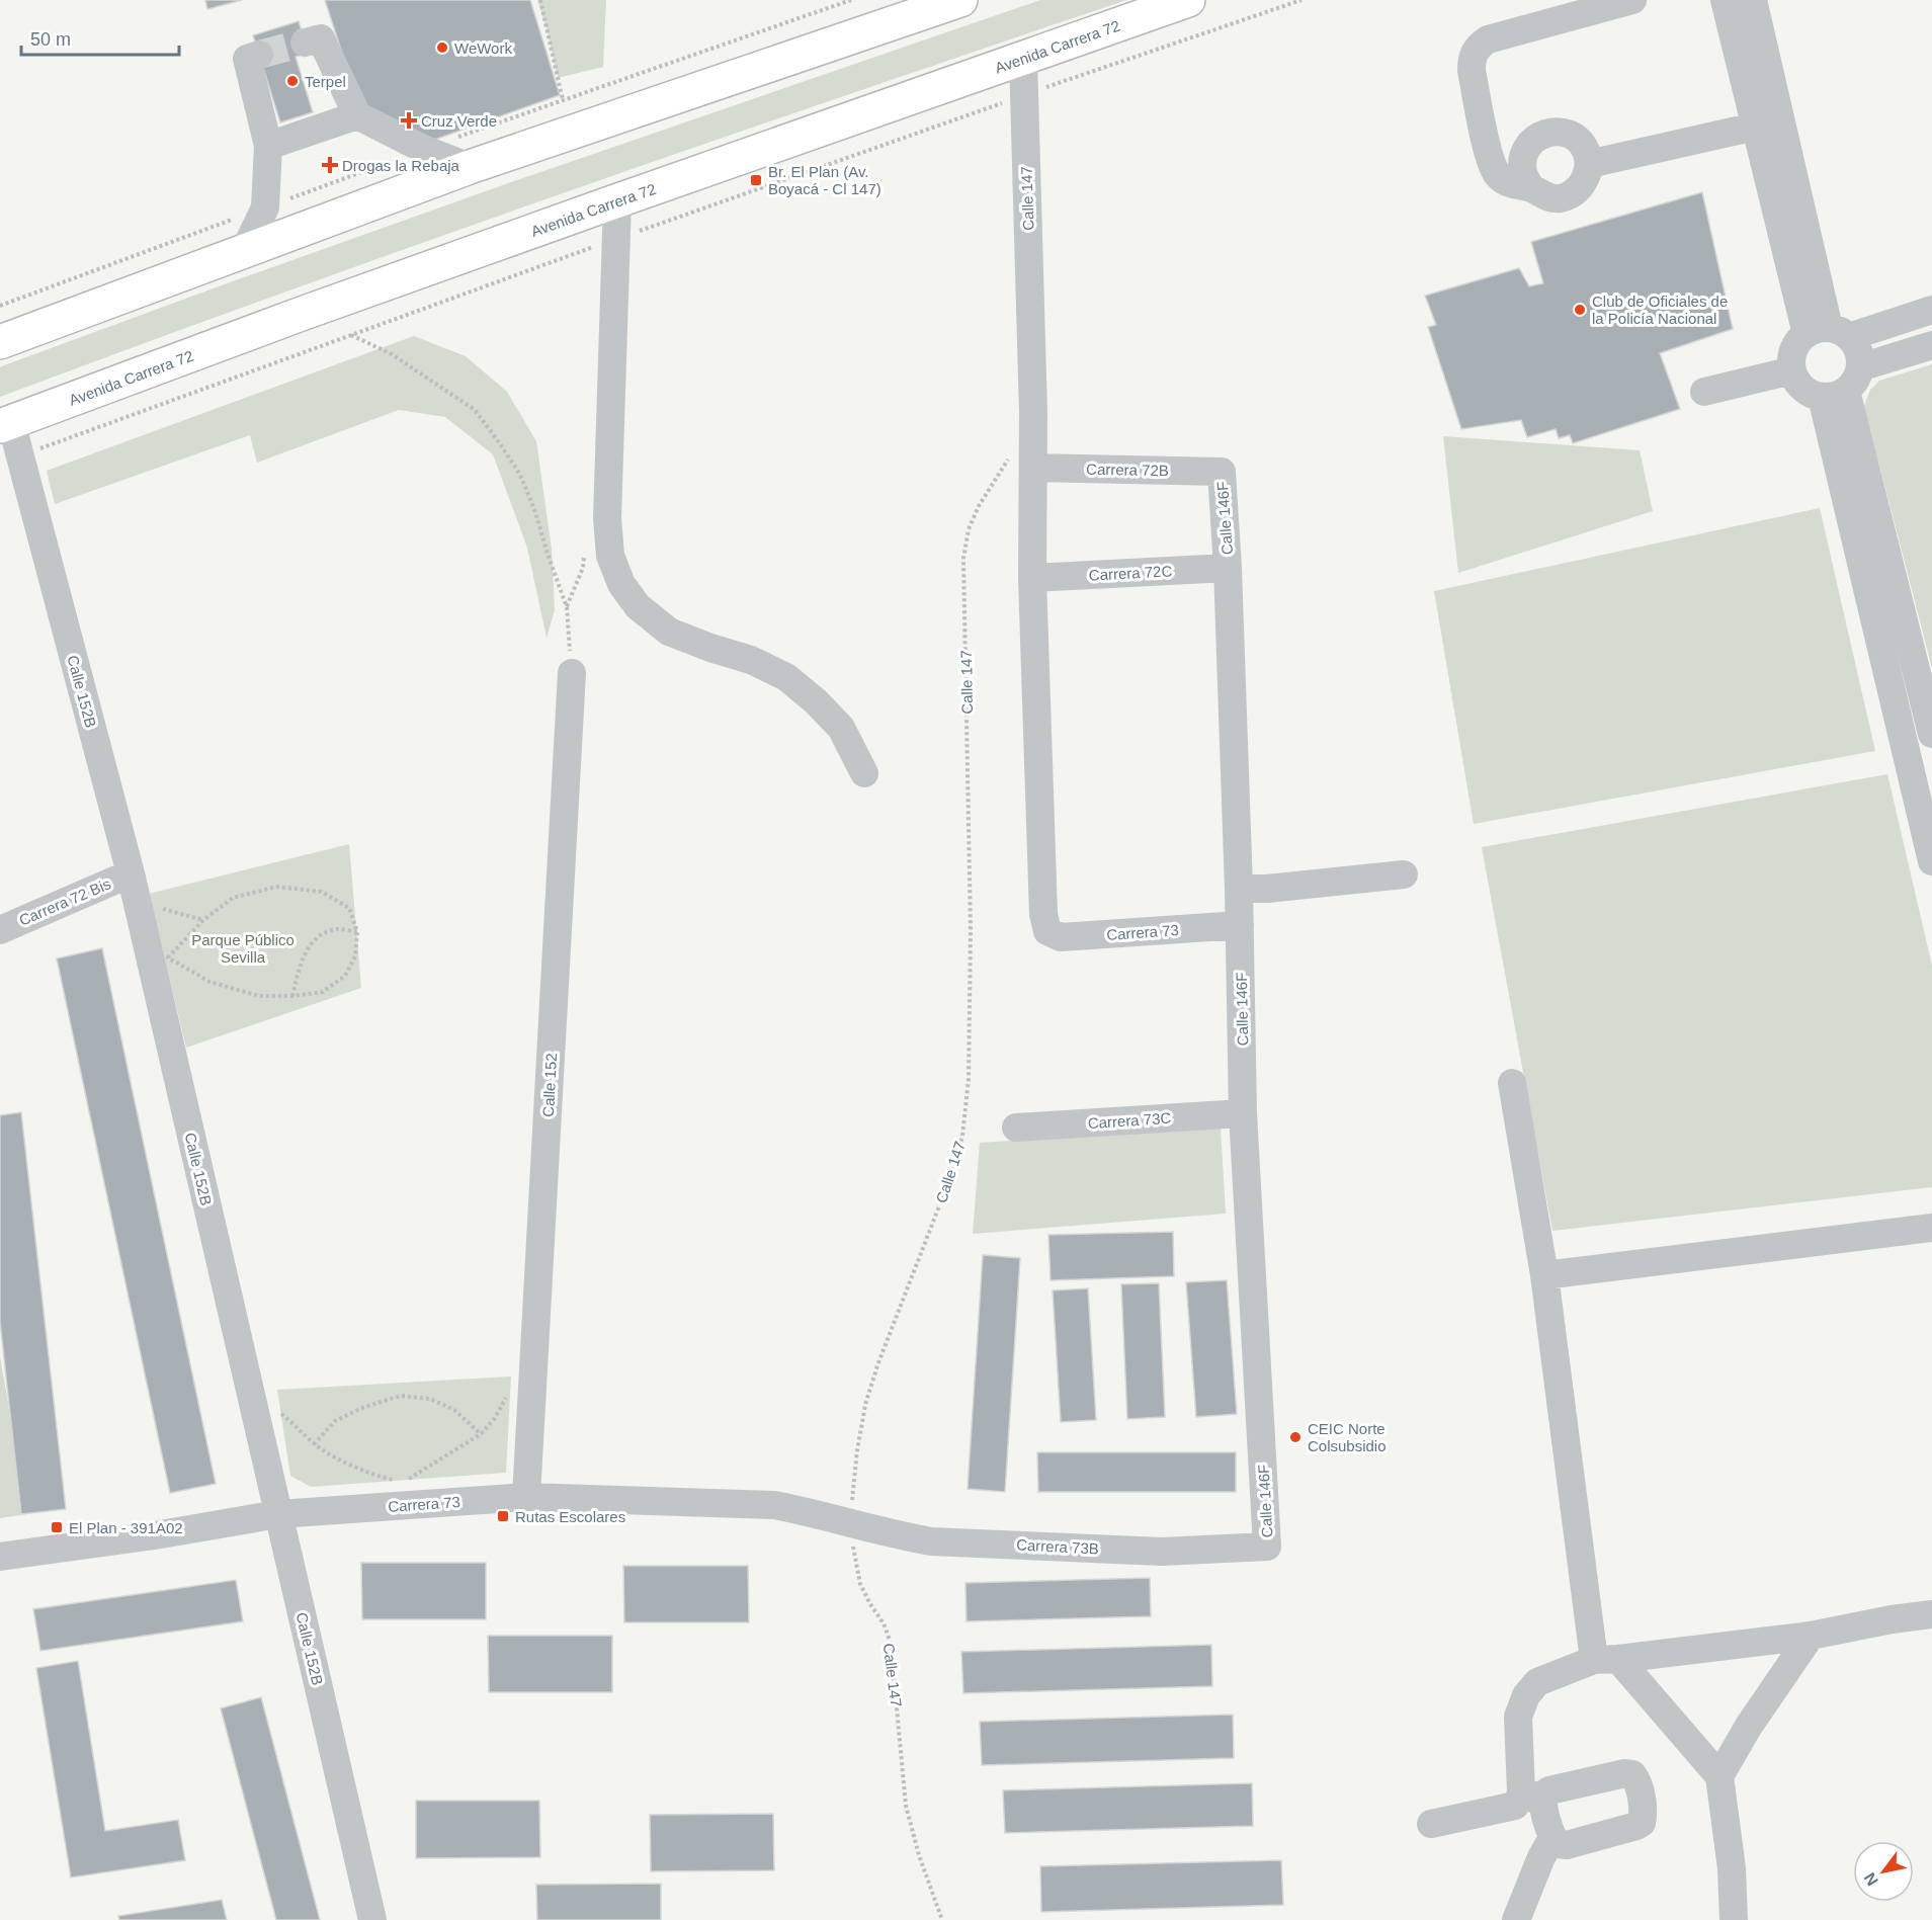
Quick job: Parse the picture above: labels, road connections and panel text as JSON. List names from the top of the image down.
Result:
{
  "streets": {
    "highway": ["Avenida Carrera 72"],
    "street": [
      "Calle 147",
      "Carrera 72B",
      "Calle 146F",
      "Carrera 72C",
      "Calle 152B",
      "Carrera 72 Bis",
      "Carrera 73",
      "Calle 152",
      "Carrera 73C",
      "Carrera 73B"
    ]
  },
  "crossings": [
    ["Avenida Carrera 72", "Calle 147"],
    ["Avenida Carrera 72", "Calle 152B"],
    ["Calle 147", "Carrera 72B"],
    ["Calle 147", "Carrera 72C"],
    ["Calle 147", "Carrera 73"],
    ["Calle 147", "Carrera 73B"],
    ["Carrera 72B", "Calle 146F"],
    ["Calle 146F", "Carrera 72C"],
    ["Calle 146F", "Carrera 73"],
    ["Calle 146F", "Carrera 73C"],
    ["Calle 146F", "Carrera 73B"],
    ["Calle 152B", "Carrera 72 Bis"],
    ["Calle 152B", "Carrera 73"],
    ["Carrera 73", "Calle 152"],
    ["Carrera 73", "Carrera 73B"]
  ],
  "parks": ["Parque Público Sevilla"],
  "places": {
    "other": [
      "WeWork",
      "Terpel",
      "Club de Oficiales de la Policía Nacional",
      "CEIC Norte Colsubsidio"
    ],
    "health": ["Cruz Verde", "Drogas la Rebaja"],
    "transit": ["Br. El Plan (Av. Boyacá - Cl 147)", "Rutas Escolares", "El Plan - 391A02"]
  },
  "scale_bar": "50 m",
  "north": "bottom left"
}
